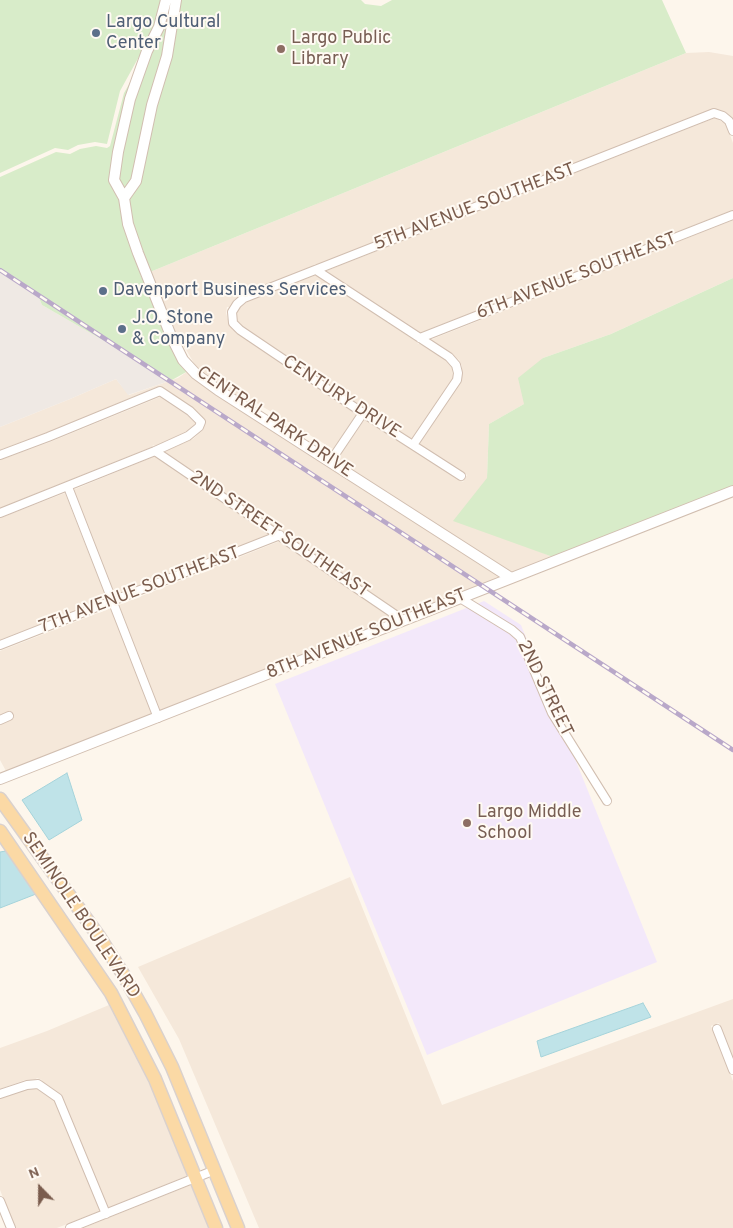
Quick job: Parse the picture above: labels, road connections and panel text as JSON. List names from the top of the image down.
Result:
{
  "streets": {
    "main road": ["SEMINOLE BOULEVARD"],
    "street": [
      "5TH AVENUE SOUTHEAST",
      "6TH AVENUE SOUTHEAST",
      "CENTURY DRIVE",
      "CENTRAL PARK DRIVE",
      "2ND STREET SOUTHEAST",
      "7TH AVENUE SOUTHEAST",
      "8TH AVENUE SOUTHEAST",
      "2ND STREET"
    ]
  },
  "crossings": [
    ["5TH AVENUE SOUTHEAST", "CENTURY DRIVE"],
    ["CENTRAL PARK DRIVE", "8TH AVENUE SOUTHEAST"],
    ["2ND STREET SOUTHEAST", "7TH AVENUE SOUTHEAST"],
    ["2ND STREET SOUTHEAST", "8TH AVENUE SOUTHEAST"],
    ["8TH AVENUE SOUTHEAST", "2ND STREET"]
  ],
  "places": [
    "Largo Cultural Center",
    "Largo Public Library",
    "Davenport Business Services",
    "J.O. Stone & Company",
    "Largo Middle School"
  ],
  "north": "top"
}
